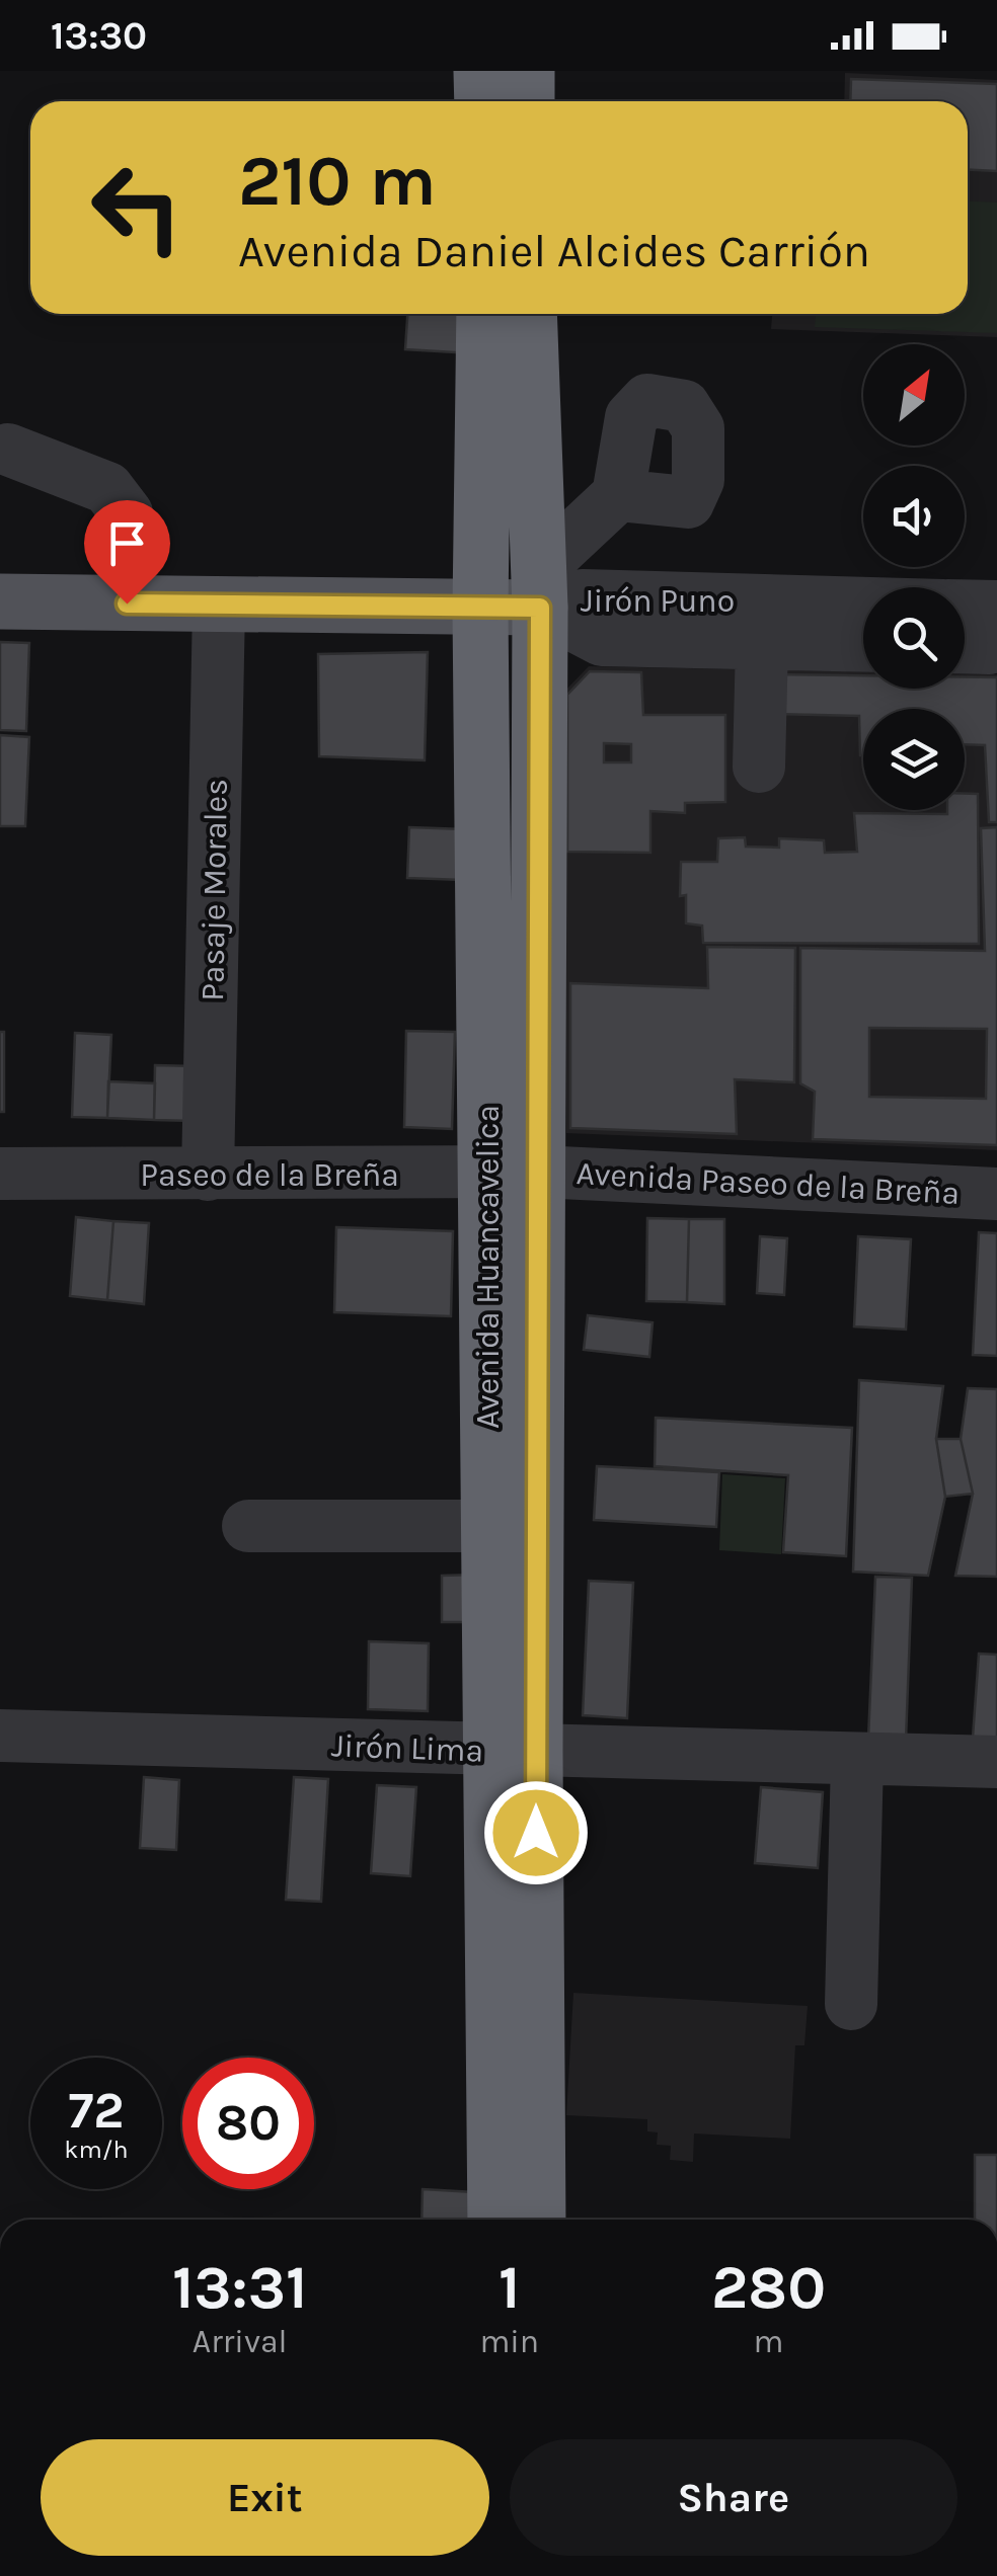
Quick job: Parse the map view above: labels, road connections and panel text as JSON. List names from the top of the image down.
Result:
{
  "streets": {
    "highway": ["Avenida Huancavelica"],
    "street": [
      "Jirón Puno",
      "Pasaje Morales",
      "Paseo de la Breña",
      "Avenida Paseo de la Breña",
      "Jirón Lima"
    ]
  },
  "crossings": [
    ["Jirón Puno", "Avenida Huancavelica"],
    ["Pasaje Morales", "Paseo de la Breña"],
    ["Paseo de la Breña", "Avenida Paseo de la Breña"],
    ["Paseo de la Breña", "Avenida Huancavelica"],
    ["Avenida Paseo de la Breña", "Avenida Huancavelica"],
    ["Avenida Huancavelica", "Jirón Lima"]
  ],
  "north": "top right",
  "page": {
    "status": "13:30",
    "turn": ["210 m", "Avenida Daniel Alcides Carrión"],
    "speed": "72 km/h",
    "limit": "80",
    "eta": [
      "13:31",
      "Arrival",
      "1",
      "min",
      "280",
      "m"
    ],
    "buttons": ["Exit", "Share"]
  }
}
